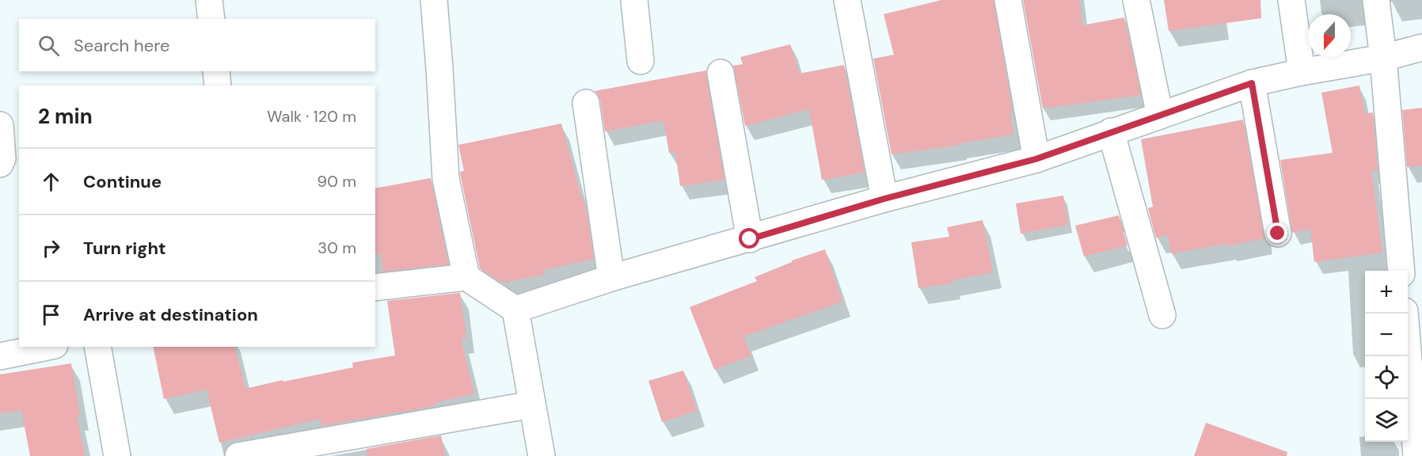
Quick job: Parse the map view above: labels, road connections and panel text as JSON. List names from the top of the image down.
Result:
{
  "north": "bottom",
  "page": {
    "search": "Search here",
    "heading": ["2 min", "Walk · 120 m"],
    "list": [
      ["Continue", "90 m"],
      ["Turn right", "30 m"],
      "Arrive at destination"
    ],
    "map_buttons": ["+", "−"]
  }
}
